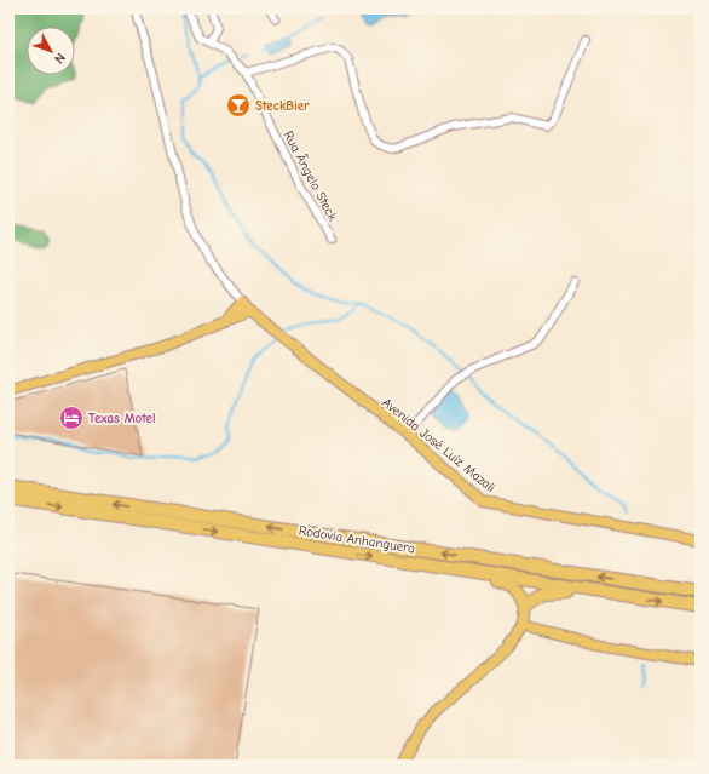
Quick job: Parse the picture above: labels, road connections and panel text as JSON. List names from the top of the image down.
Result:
{
  "streets": {
    "highway": ["Rodovia Anhanguera"],
    "main road": ["Avenida José Luiz Mazali"],
    "street": ["Rua Ângelo Steck"]
  },
  "places": {
    "bar": ["SteckBier"],
    "hotel": ["Texas Motel"]
  },
  "north": "bottom right"
}
